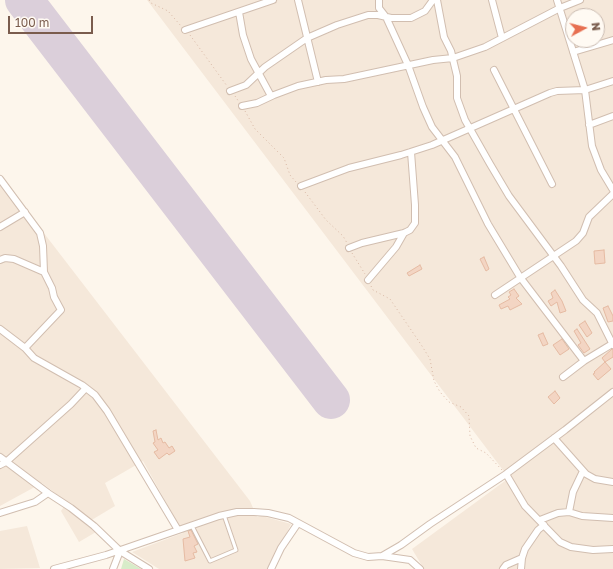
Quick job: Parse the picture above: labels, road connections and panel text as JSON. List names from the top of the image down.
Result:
{
  "scale_bar": "100 m",
  "north": "right"
}
